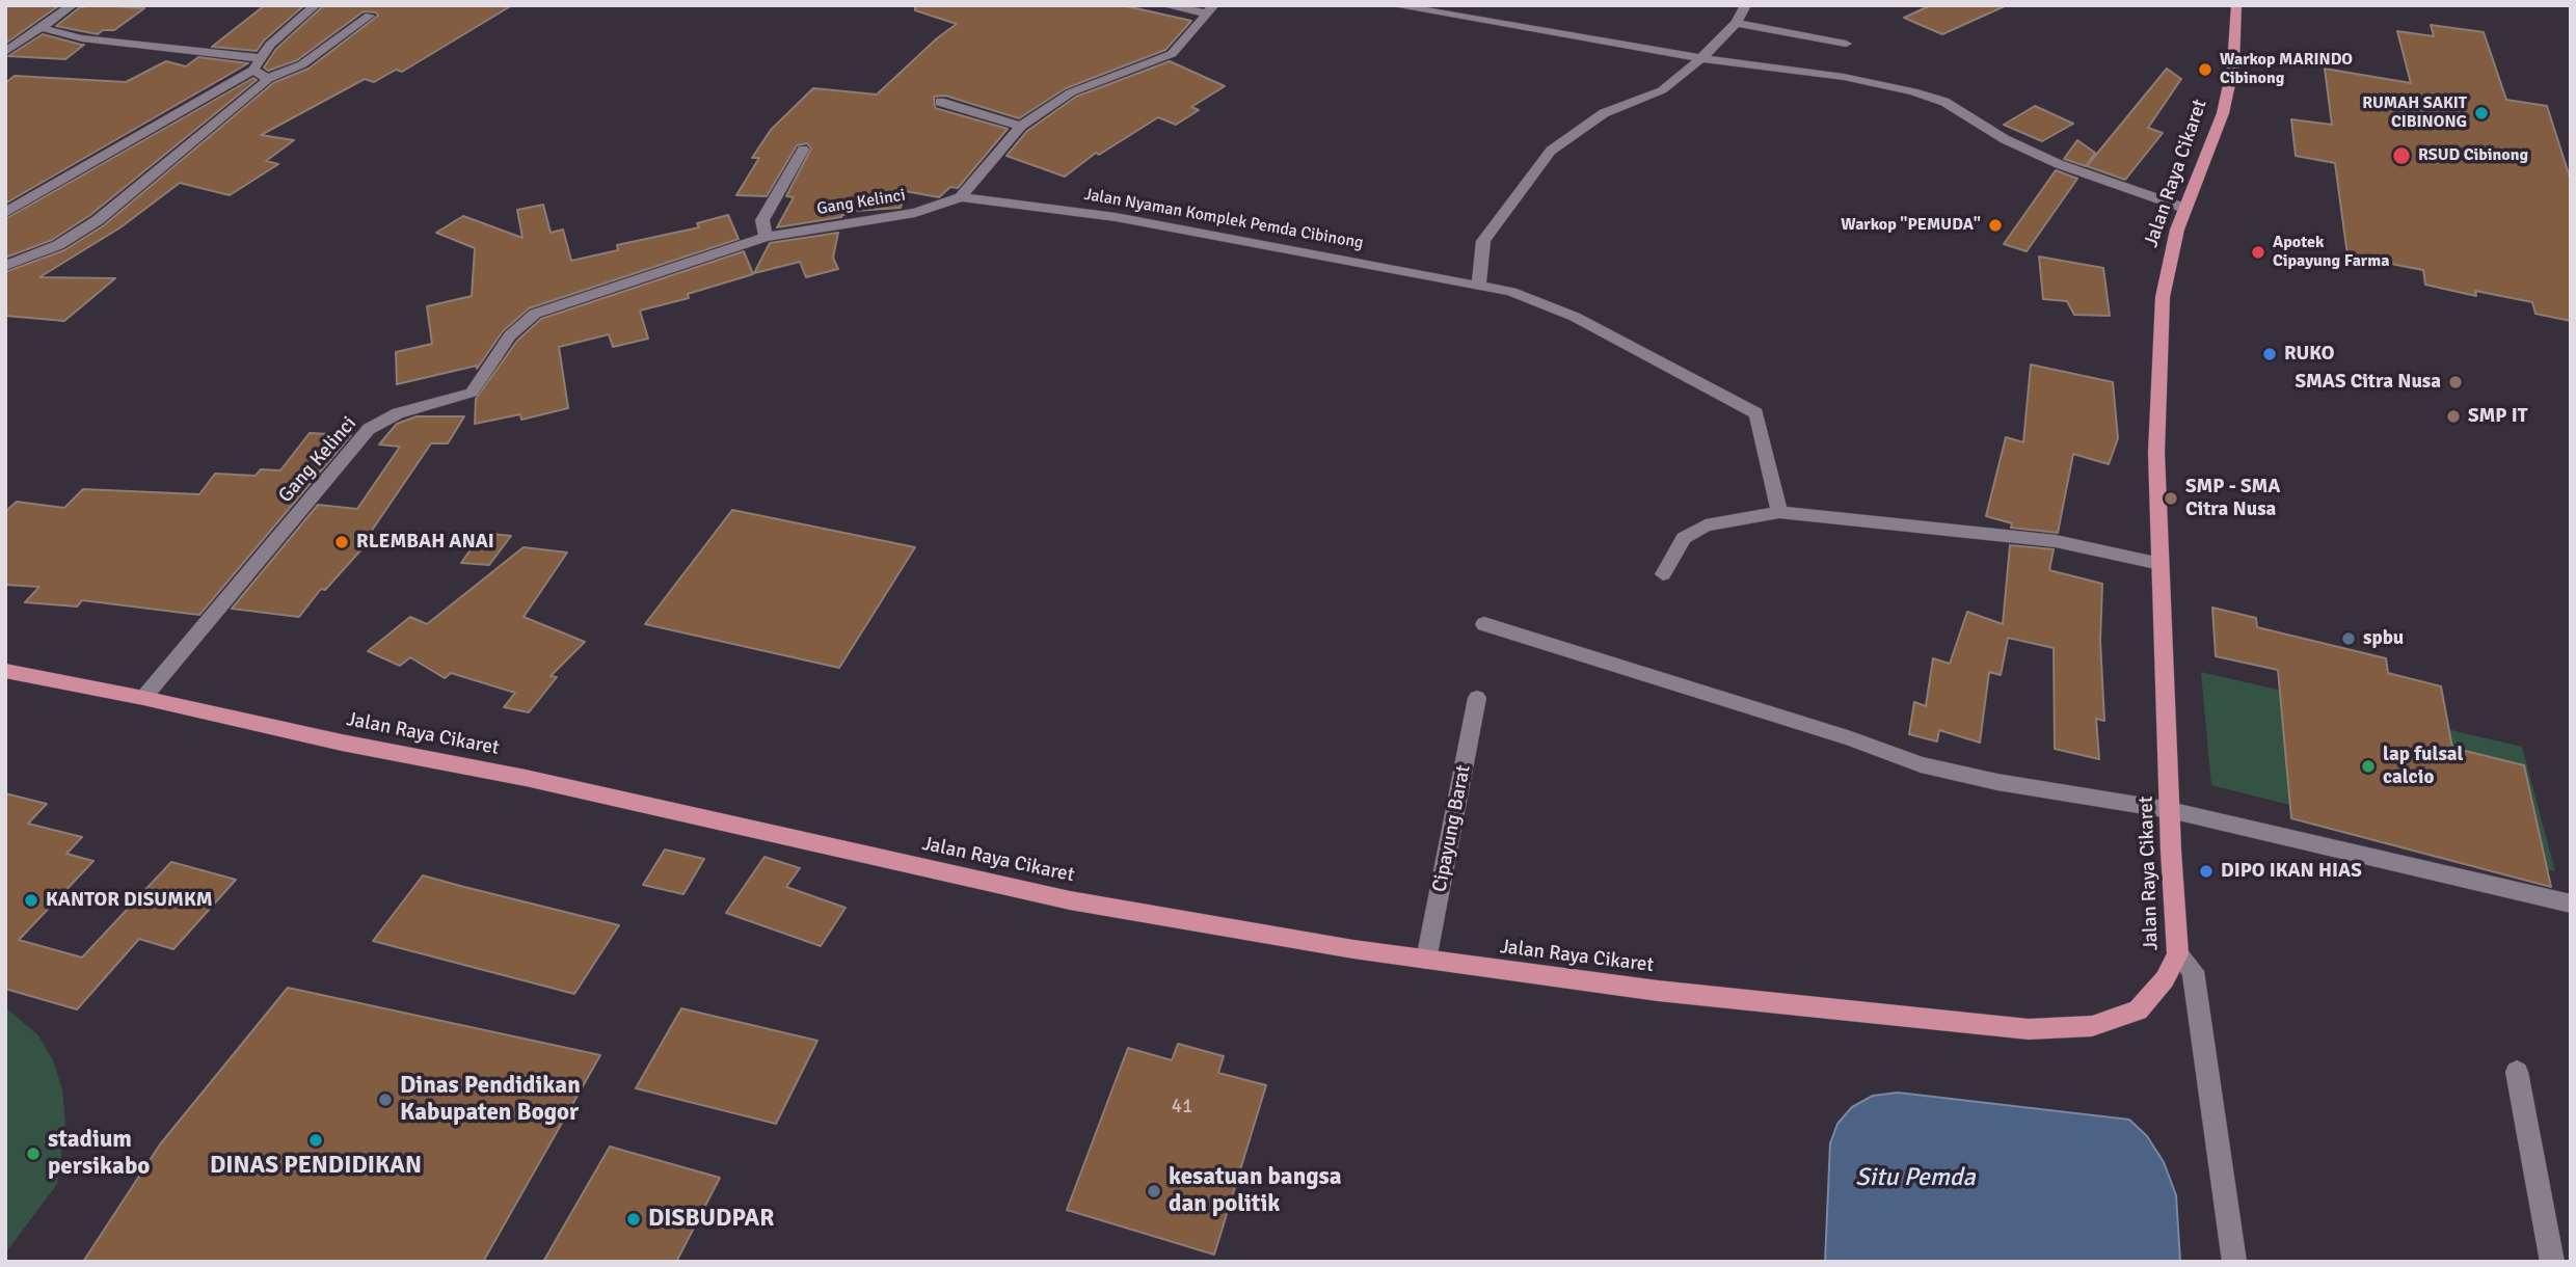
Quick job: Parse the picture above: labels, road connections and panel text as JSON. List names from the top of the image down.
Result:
{
  "streets": {
    "main road": ["Jalan Raya Cikaret"],
    "street": ["Gang Kelinci", "Jalan Nyaman Komplek Pemda Cibinong", "Cipayung Barat"]
  },
  "crossings": [
    ["Jalan Raya Cikaret", "Gang Kelinci"],
    ["Jalan Raya Cikaret", "Cipayung Barat"],
    ["Gang Kelinci", "Jalan Nyaman Komplek Pemda Cibinong"]
  ],
  "water": ["Situ Pemda"],
  "places": [
    "Warkop MARINDO Cibinong",
    "RUMAH SAKIT CIBINONG",
    "RSUD Cibinong",
    "Warkop \"PEMUDA\"",
    "Apotek Cipayung Farma",
    "RUKO",
    "SMAS Citra Nusa",
    "SMP IT",
    "SMP - SMA Citra Nusa",
    "RLEMBAH ANAI",
    "spbu",
    "lap fulsal calcio",
    "DIPO IKAN HIAS",
    "KANTOR DISUMKM",
    "Dinas Pendidikan Kabupaten Bogor",
    "DINAS PENDIDIKAN",
    "stadium persikabo",
    "kesatuan bangsa dan politik",
    "DISBUDPAR"
  ],
  "house_numbers": ["41"]
}
